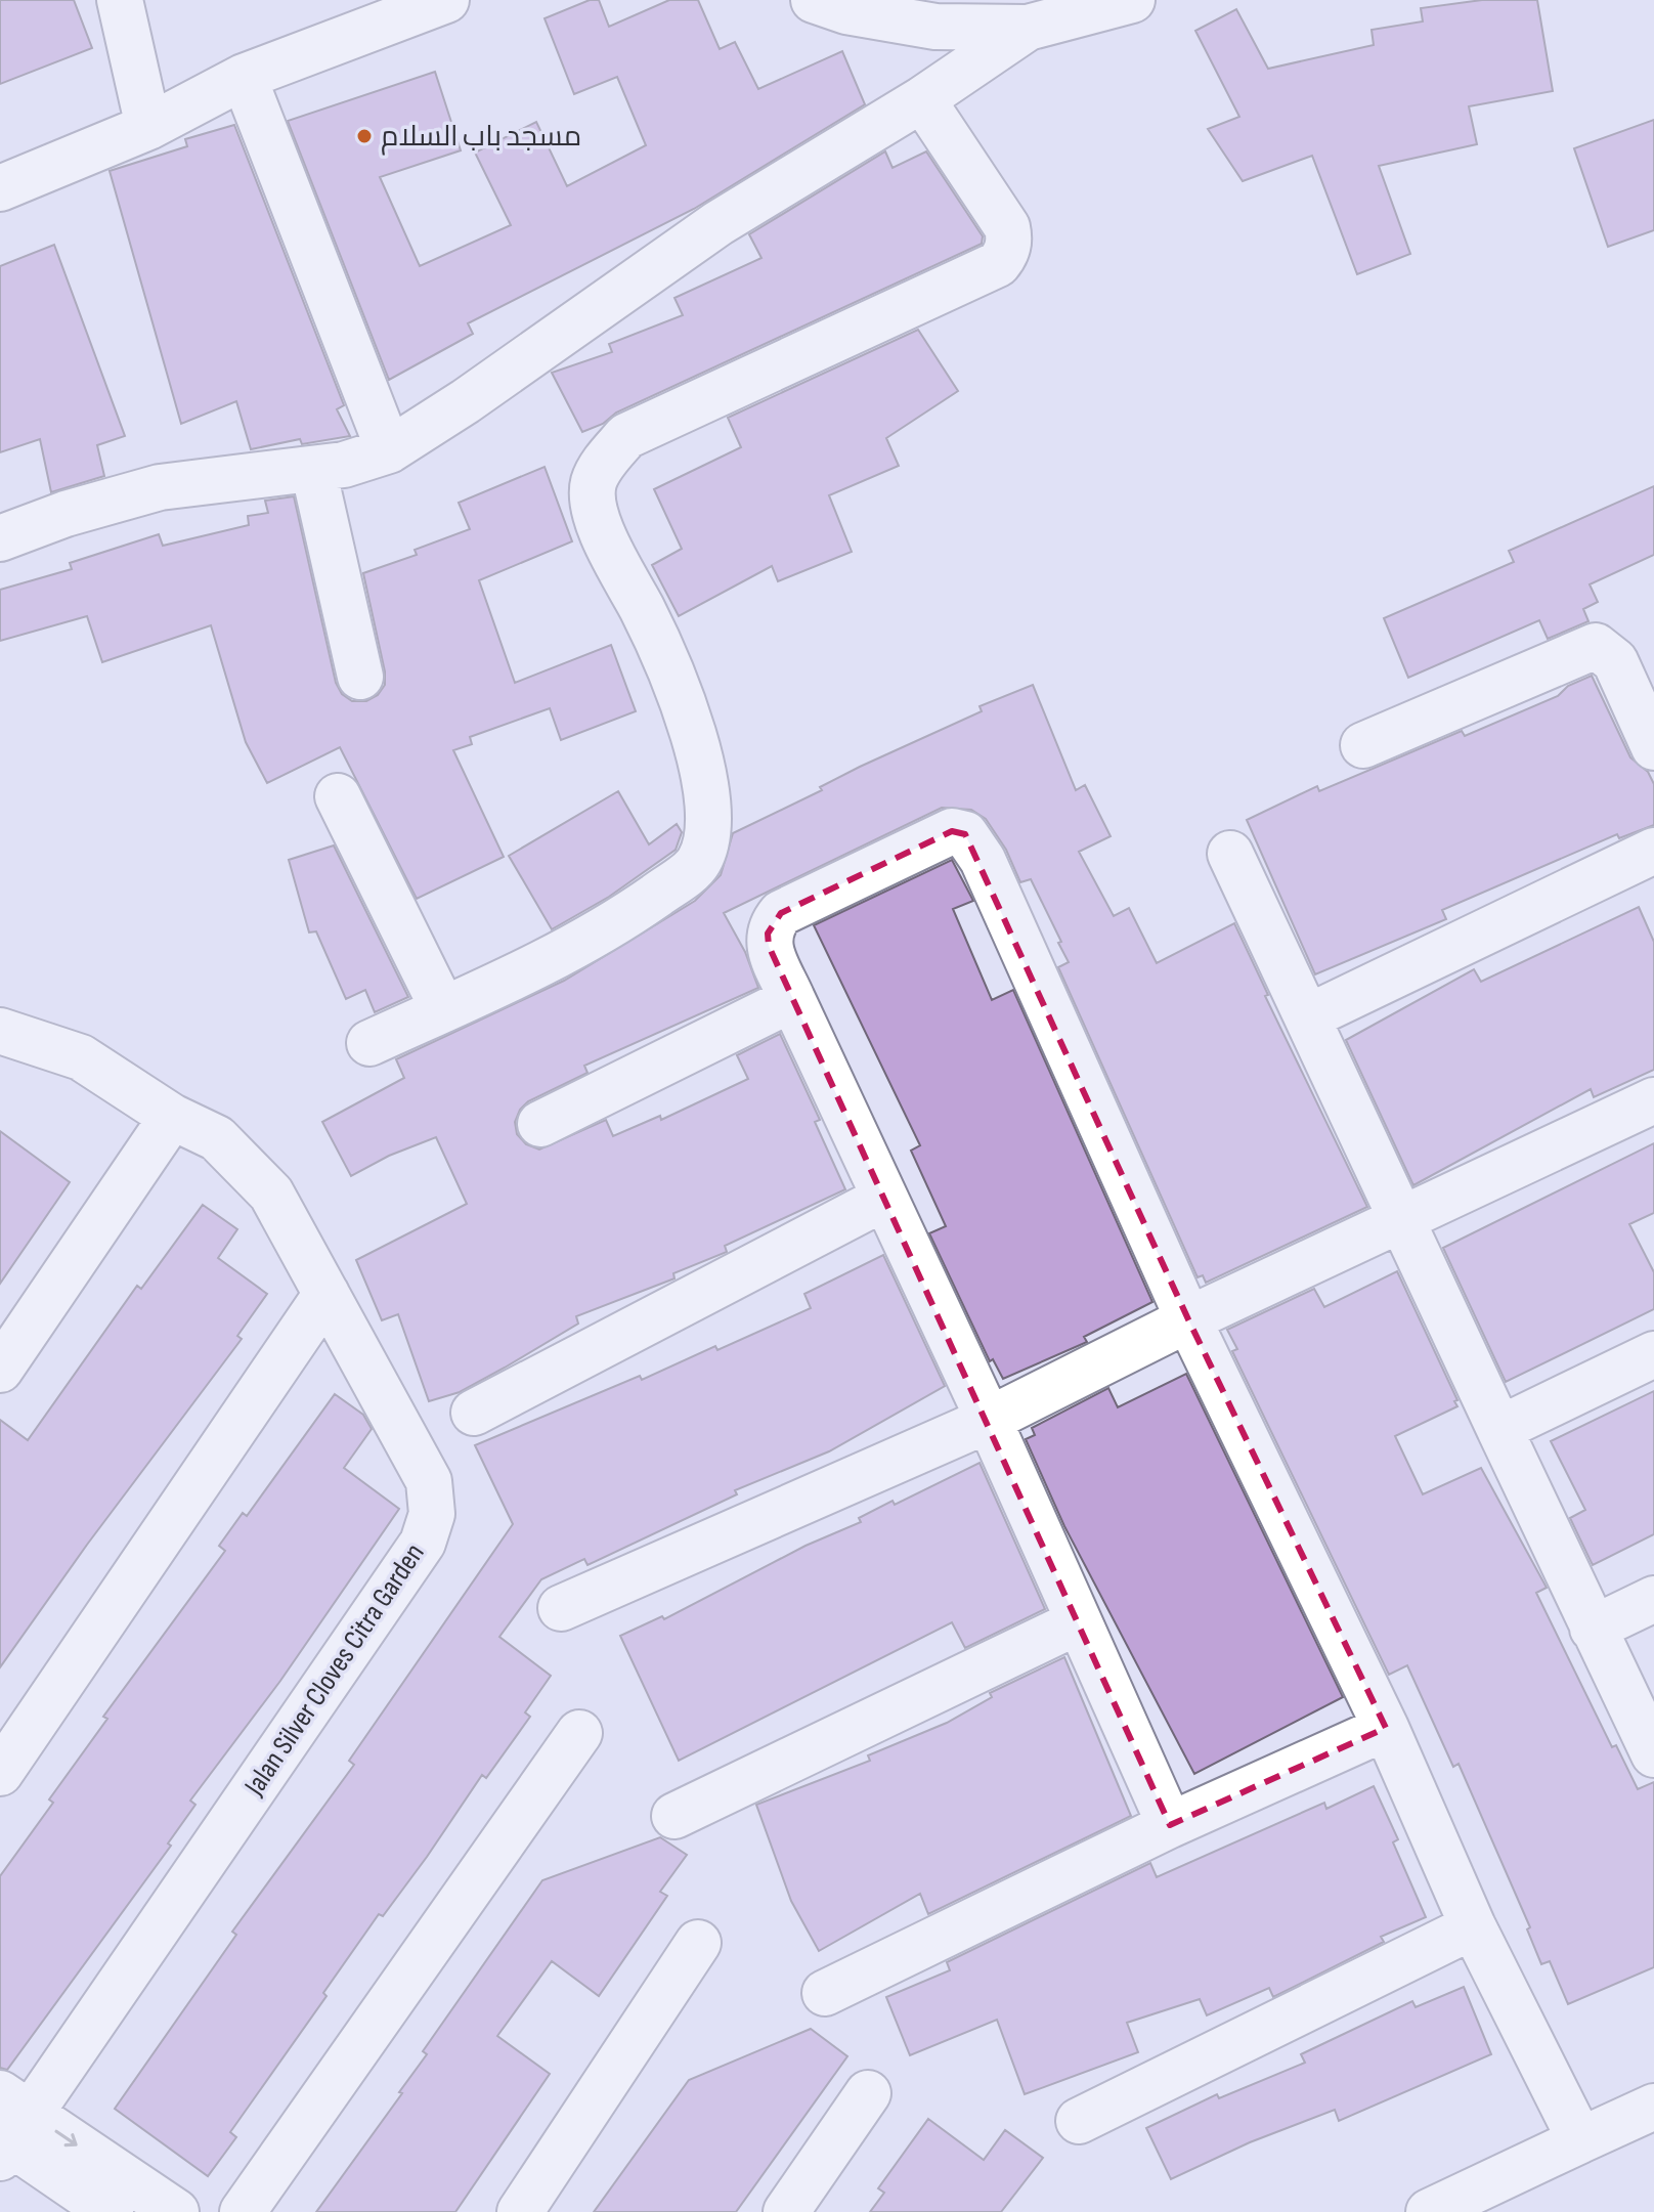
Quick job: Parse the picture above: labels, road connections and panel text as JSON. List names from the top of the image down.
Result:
{
  "streets": {
    "street": ["Jalan Silver Cloves Citra Garden"]
  },
  "places": ["مسجد باب السلام"]
}
